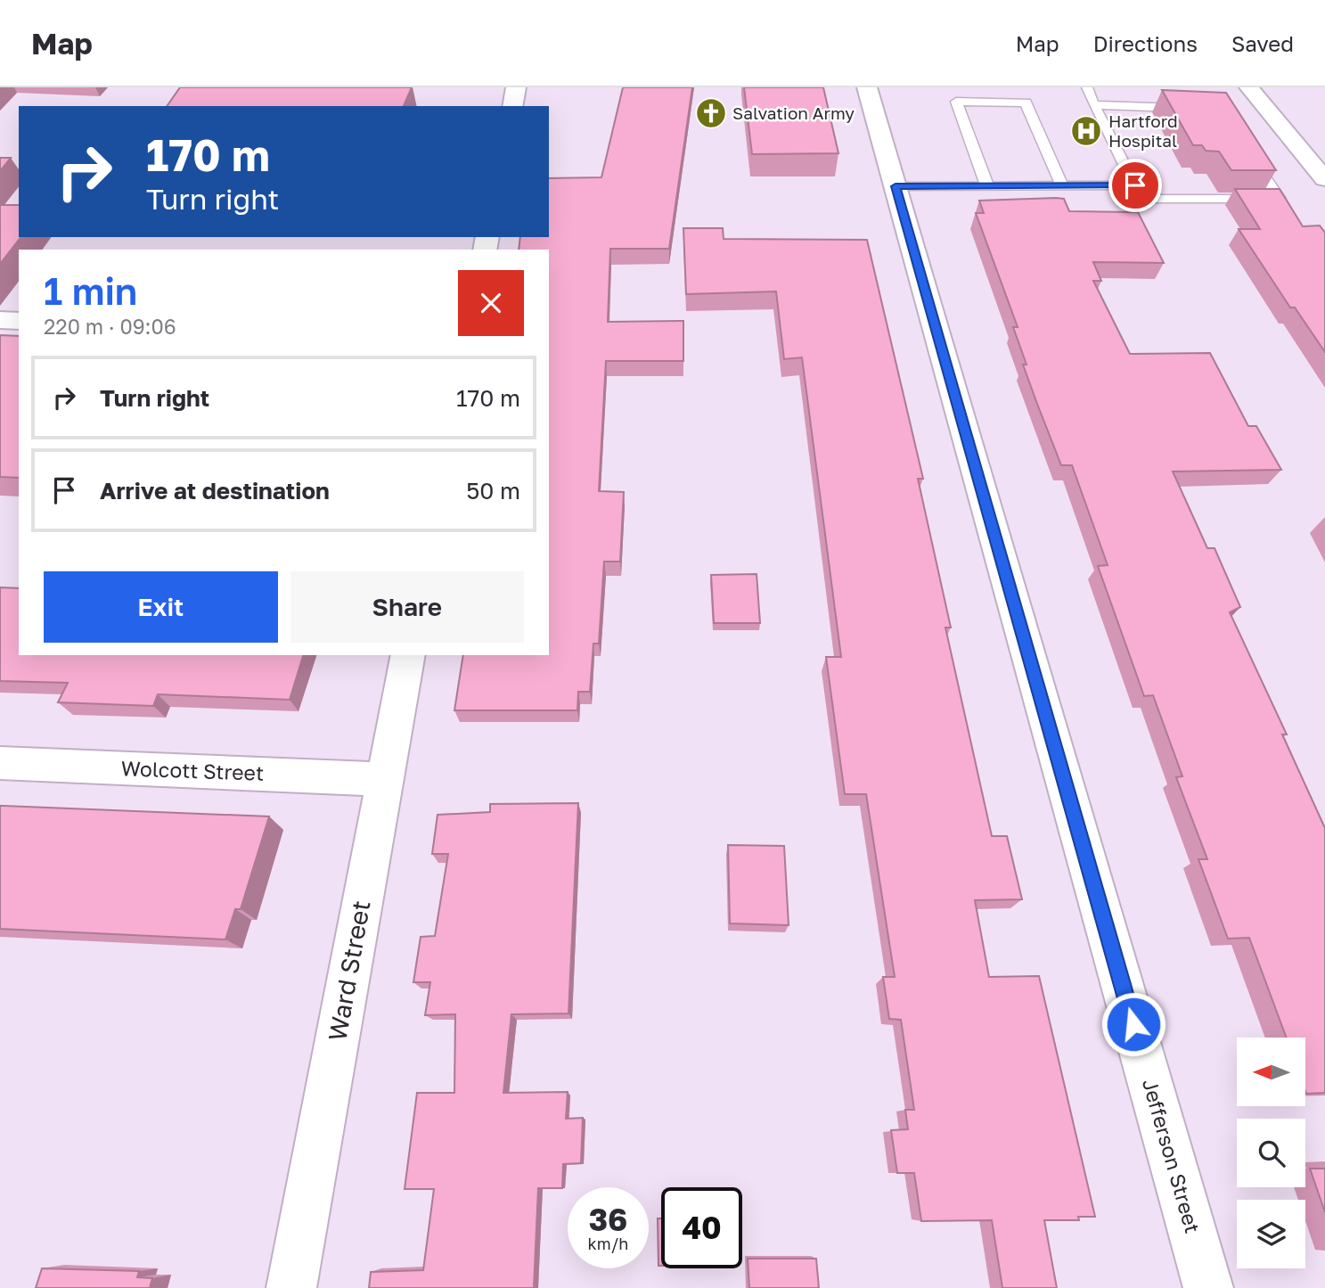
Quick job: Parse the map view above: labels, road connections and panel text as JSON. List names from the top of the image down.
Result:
{
  "streets": {
    "street": ["Wolcott Street", "Ward Street", "Jefferson Street"]
  },
  "crossings": [
    ["Wolcott Street", "Ward Street"]
  ],
  "places": {
    "church": ["Salvation Army"],
    "hospital": ["Hartford Hospital"]
  },
  "north": "left",
  "page": {
    "header": "Map",
    "nav": ["Map", "Directions", "Saved"],
    "turn": ["170 m", "Turn right"],
    "heading": ["1 min", "220 m · 09:06"],
    "list": [
      {
        "name": "Turn right",
        "value": "170 m"
      },
      {
        "name": "Arrive at destination",
        "value": "50 m"
      }
    ],
    "buttons": ["Exit", "Share"],
    "speed": "36 km/h",
    "limit": "40"
  }
}
